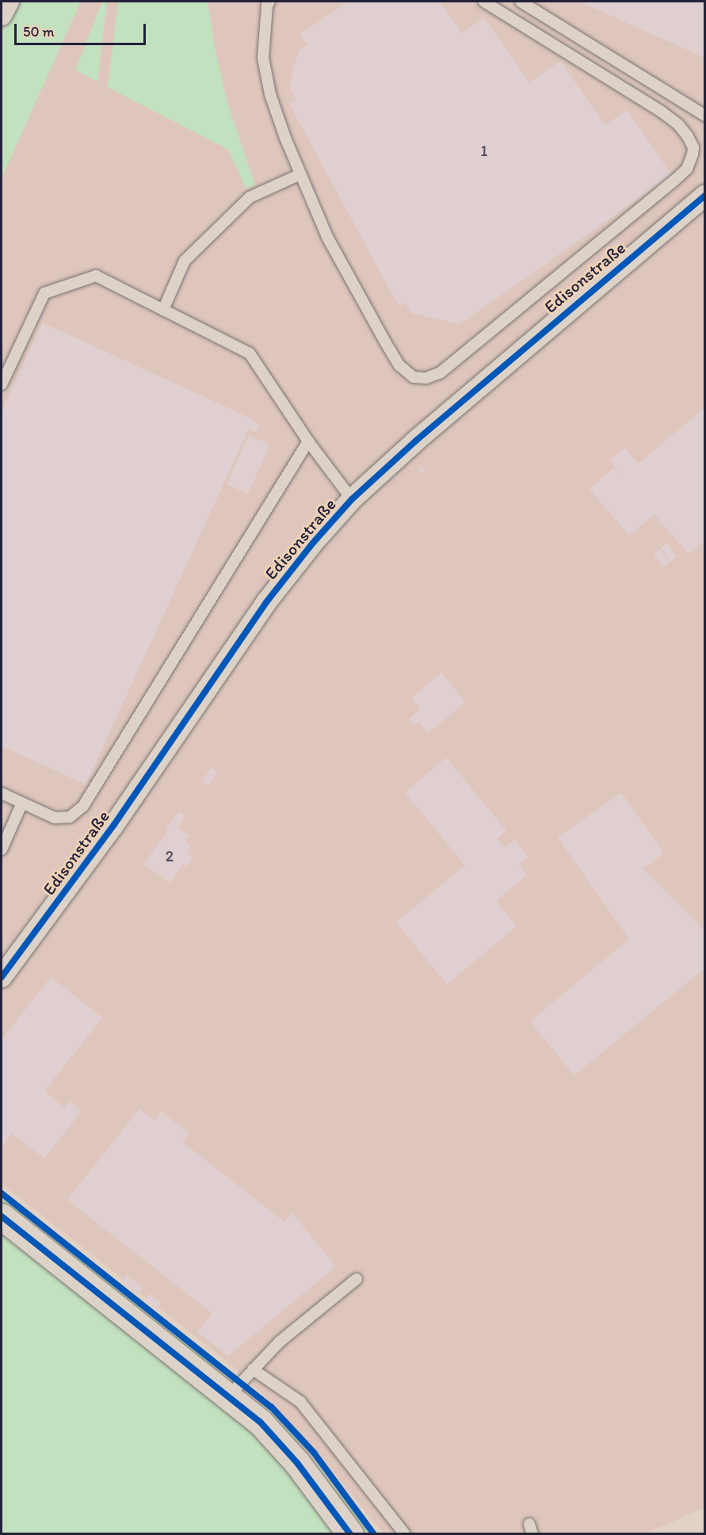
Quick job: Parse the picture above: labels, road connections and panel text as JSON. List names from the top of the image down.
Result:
{
  "streets": {
    "street": ["Edisonstraße"]
  },
  "house_numbers": ["1", "2"],
  "scale_bar": "50 m"
}
